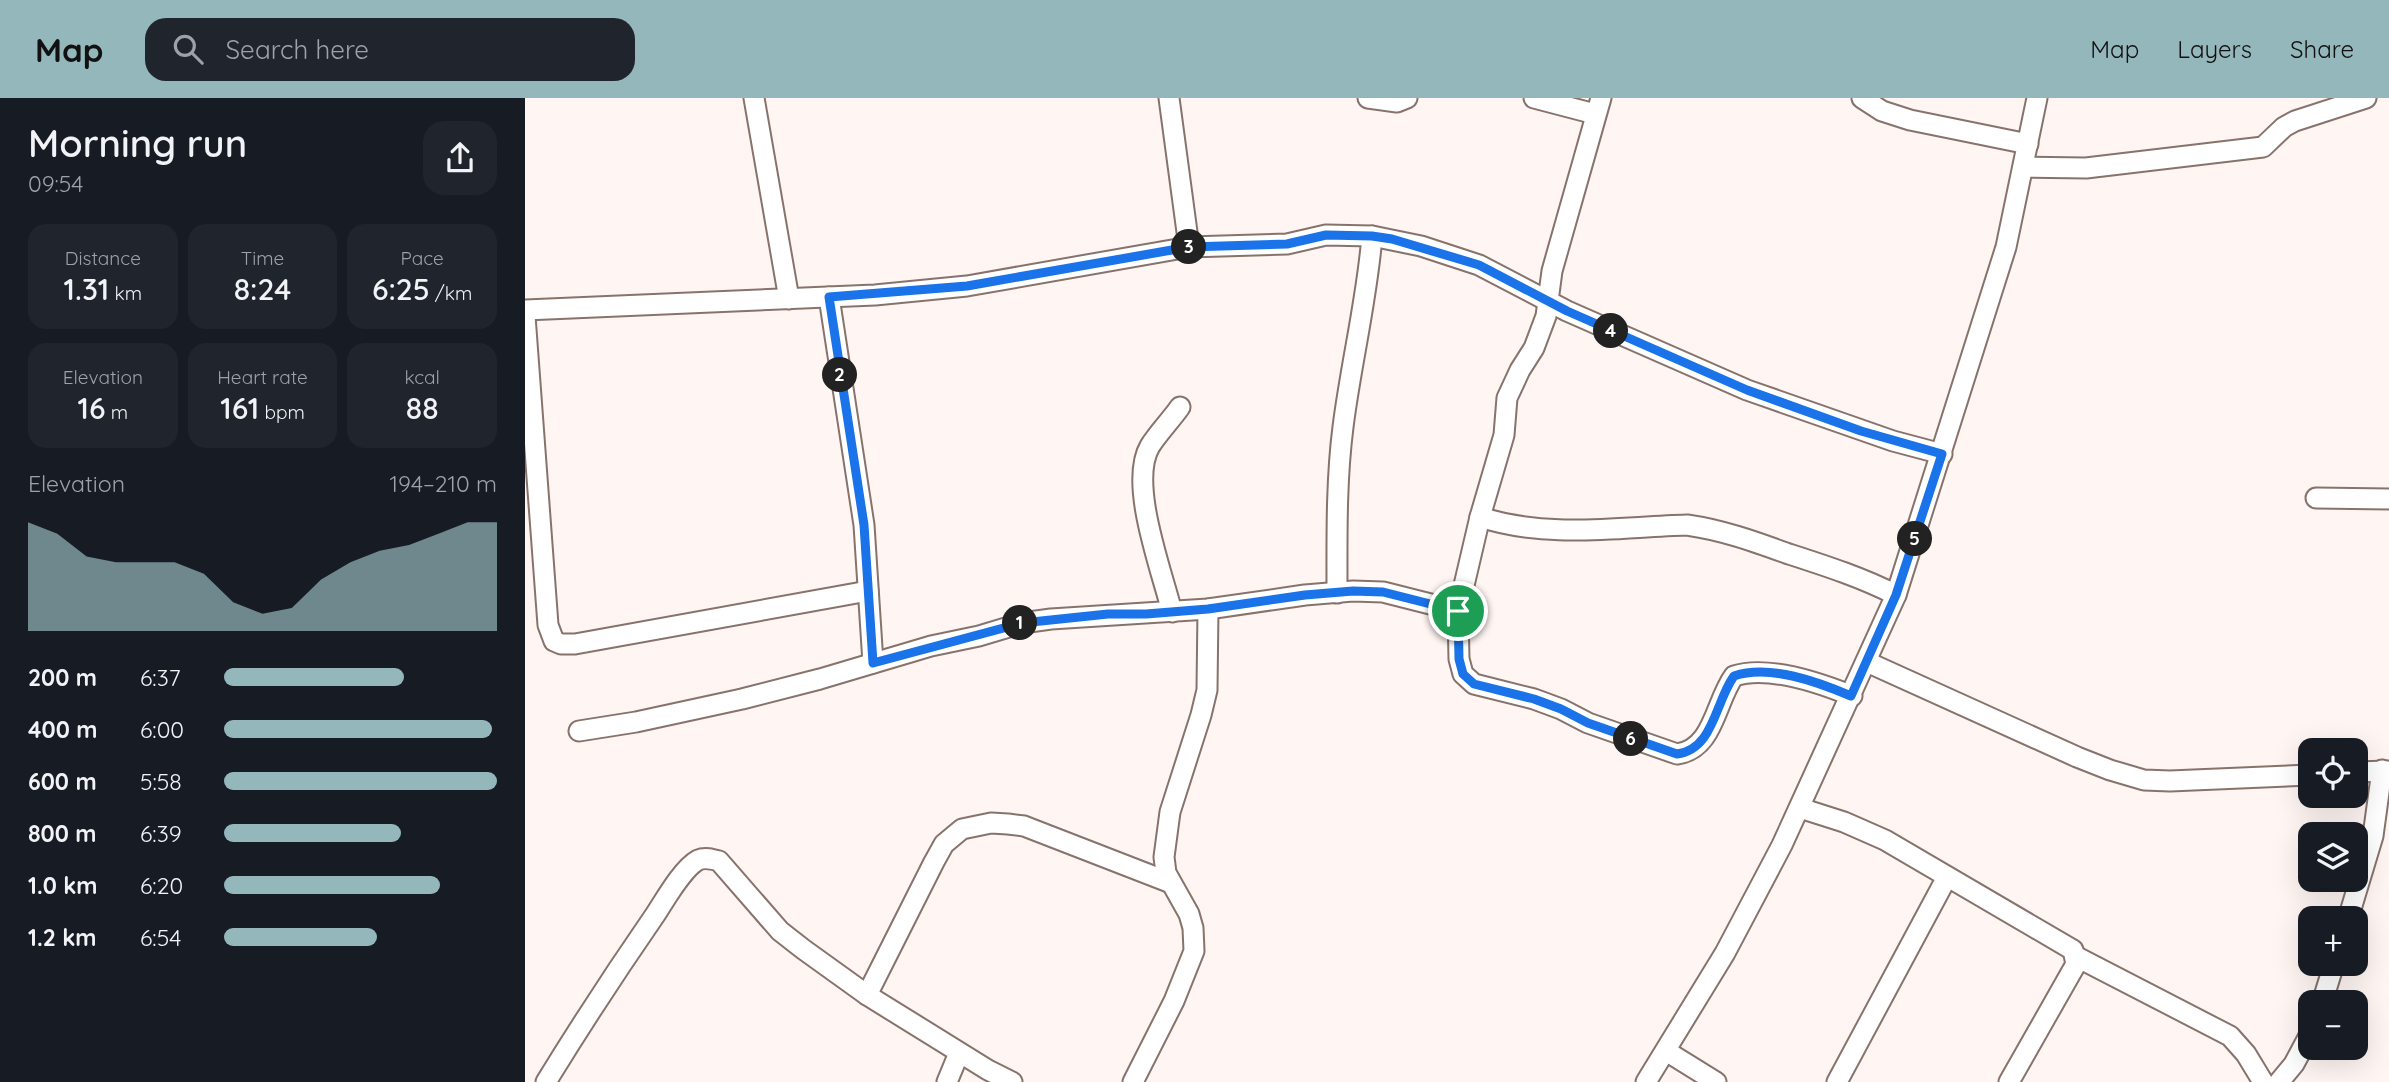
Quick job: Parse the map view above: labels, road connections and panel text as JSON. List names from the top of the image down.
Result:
{
  "page": {
    "header": "Map",
    "search": "Search here",
    "nav": ["Map", "Layers", "Share"],
    "heading": ["Morning run", "09:54"],
    "stats": [
      ["Distance", "1.31 km"],
      ["Time", "8:24"],
      ["Pace", "6:25 /km"],
      ["Elevation", "16 m"],
      ["Heart rate", "161 bpm"],
      ["kcal", "88"]
    ],
    "pins": [
      "3",
      "4",
      "2",
      "5",
      "1",
      "6"
    ],
    "chart": ["Elevation", "194–210 m"],
    "list": [
      {
        "name": "200 m",
        "note": "6:37"
      },
      {
        "name": "400 m",
        "note": "6:00"
      },
      {
        "name": "600 m",
        "note": "5:58"
      },
      {
        "name": "800 m",
        "note": "6:39"
      },
      {
        "name": "1.0 km",
        "note": "6:20"
      },
      {
        "name": "1.2 km",
        "note": "6:54"
      }
    ],
    "map_buttons": ["+", "−"]
  }
}
